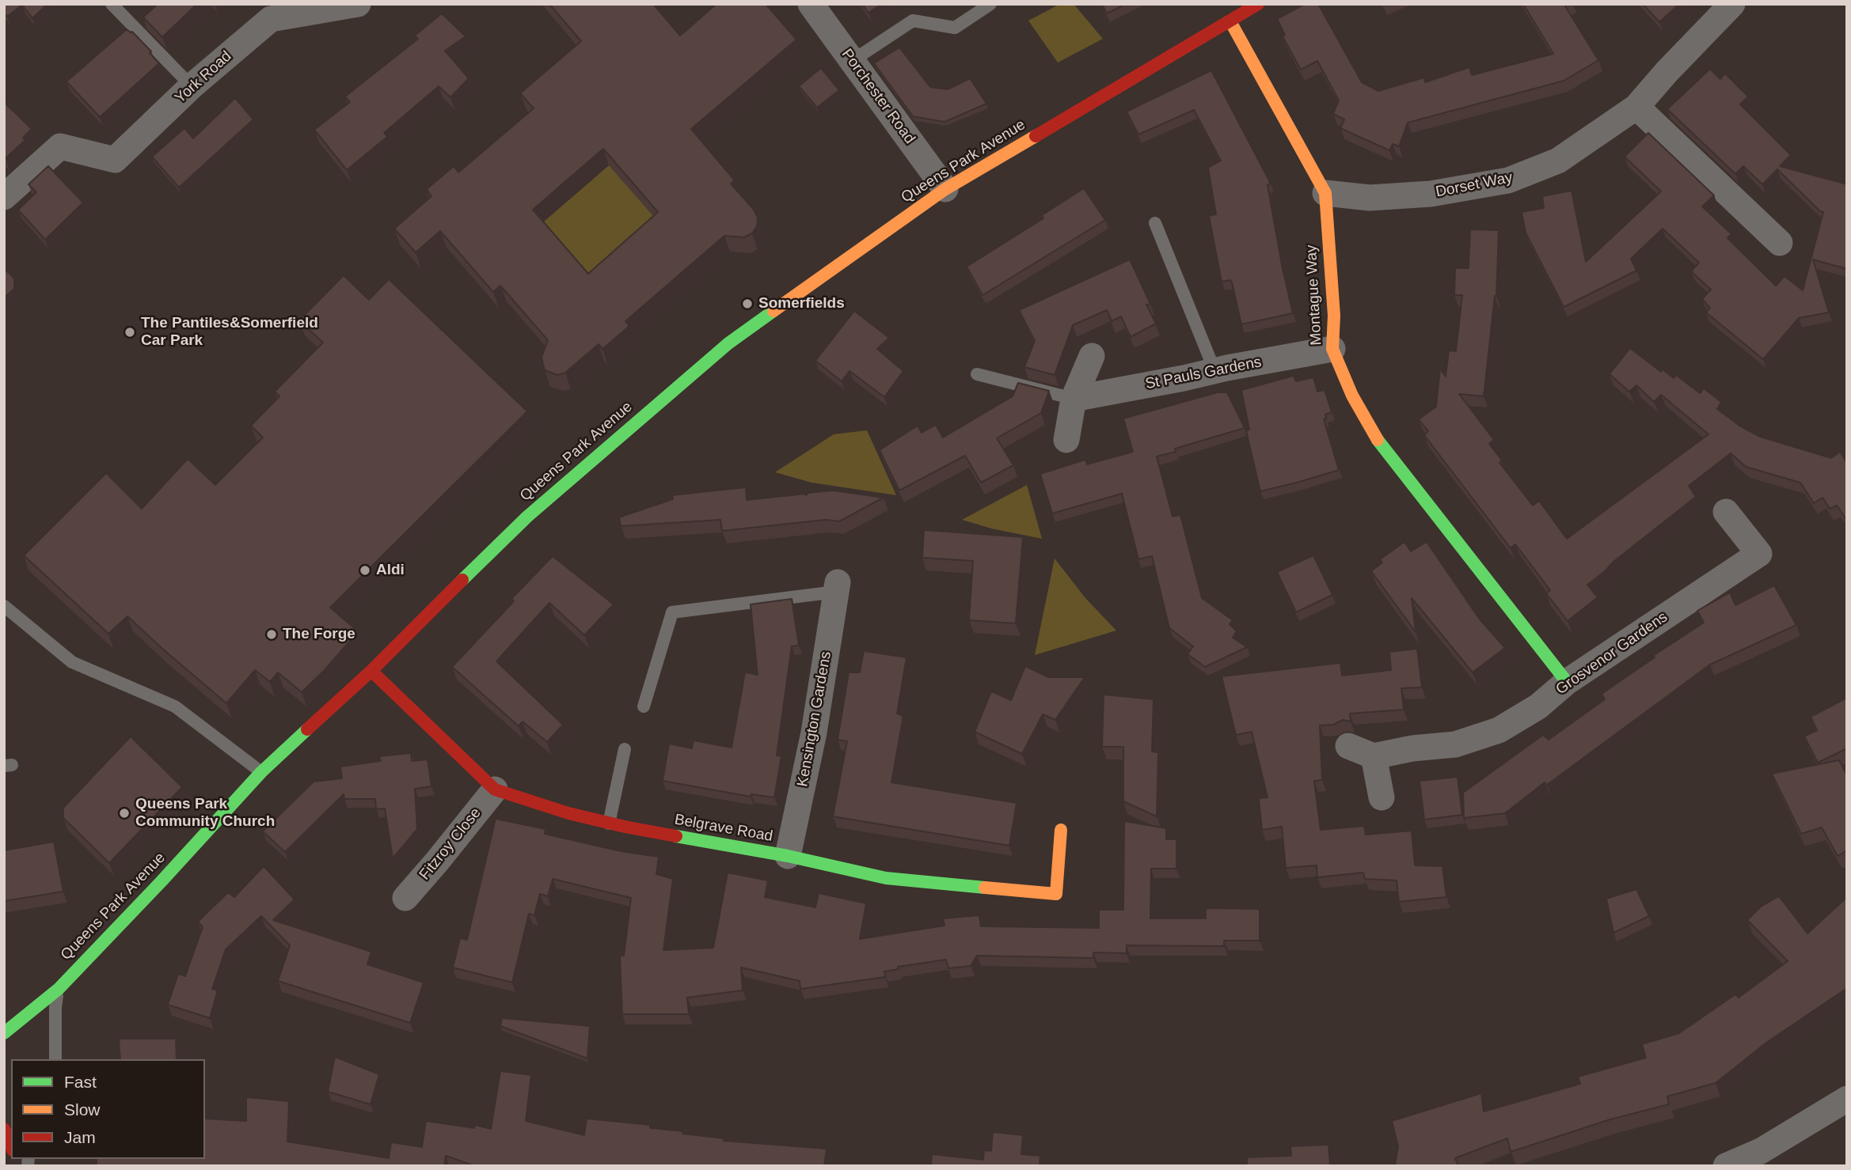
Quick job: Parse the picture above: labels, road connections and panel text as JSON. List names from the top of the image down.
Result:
{
  "streets": {
    "street": [
      "York Road",
      "Porchester Road",
      "Queens Park Avenue",
      "Dorset Way",
      "Montague Way",
      "St Pauls Gardens",
      "Grosvenor Gardens",
      "Kensington Gardens",
      "Belgrave Road",
      "Fitzroy Close"
    ]
  },
  "crossings": [
    ["Porchester Road", "Queens Park Avenue"],
    ["Queens Park Avenue", "Montague Way"],
    ["Queens Park Avenue", "Belgrave Road"],
    ["Dorset Way", "Montague Way"],
    ["Montague Way", "St Pauls Gardens"],
    ["Montague Way", "Grosvenor Gardens"],
    ["Kensington Gardens", "Belgrave Road"],
    ["Belgrave Road", "Fitzroy Close"]
  ],
  "places": [
    "Somerfields",
    "The Pantiles&Somerfield Car Park",
    "Aldi",
    "The Forge",
    "Queens Park Community Church"
  ],
  "legend": ["Fast", "Slow", "Jam"]
}
